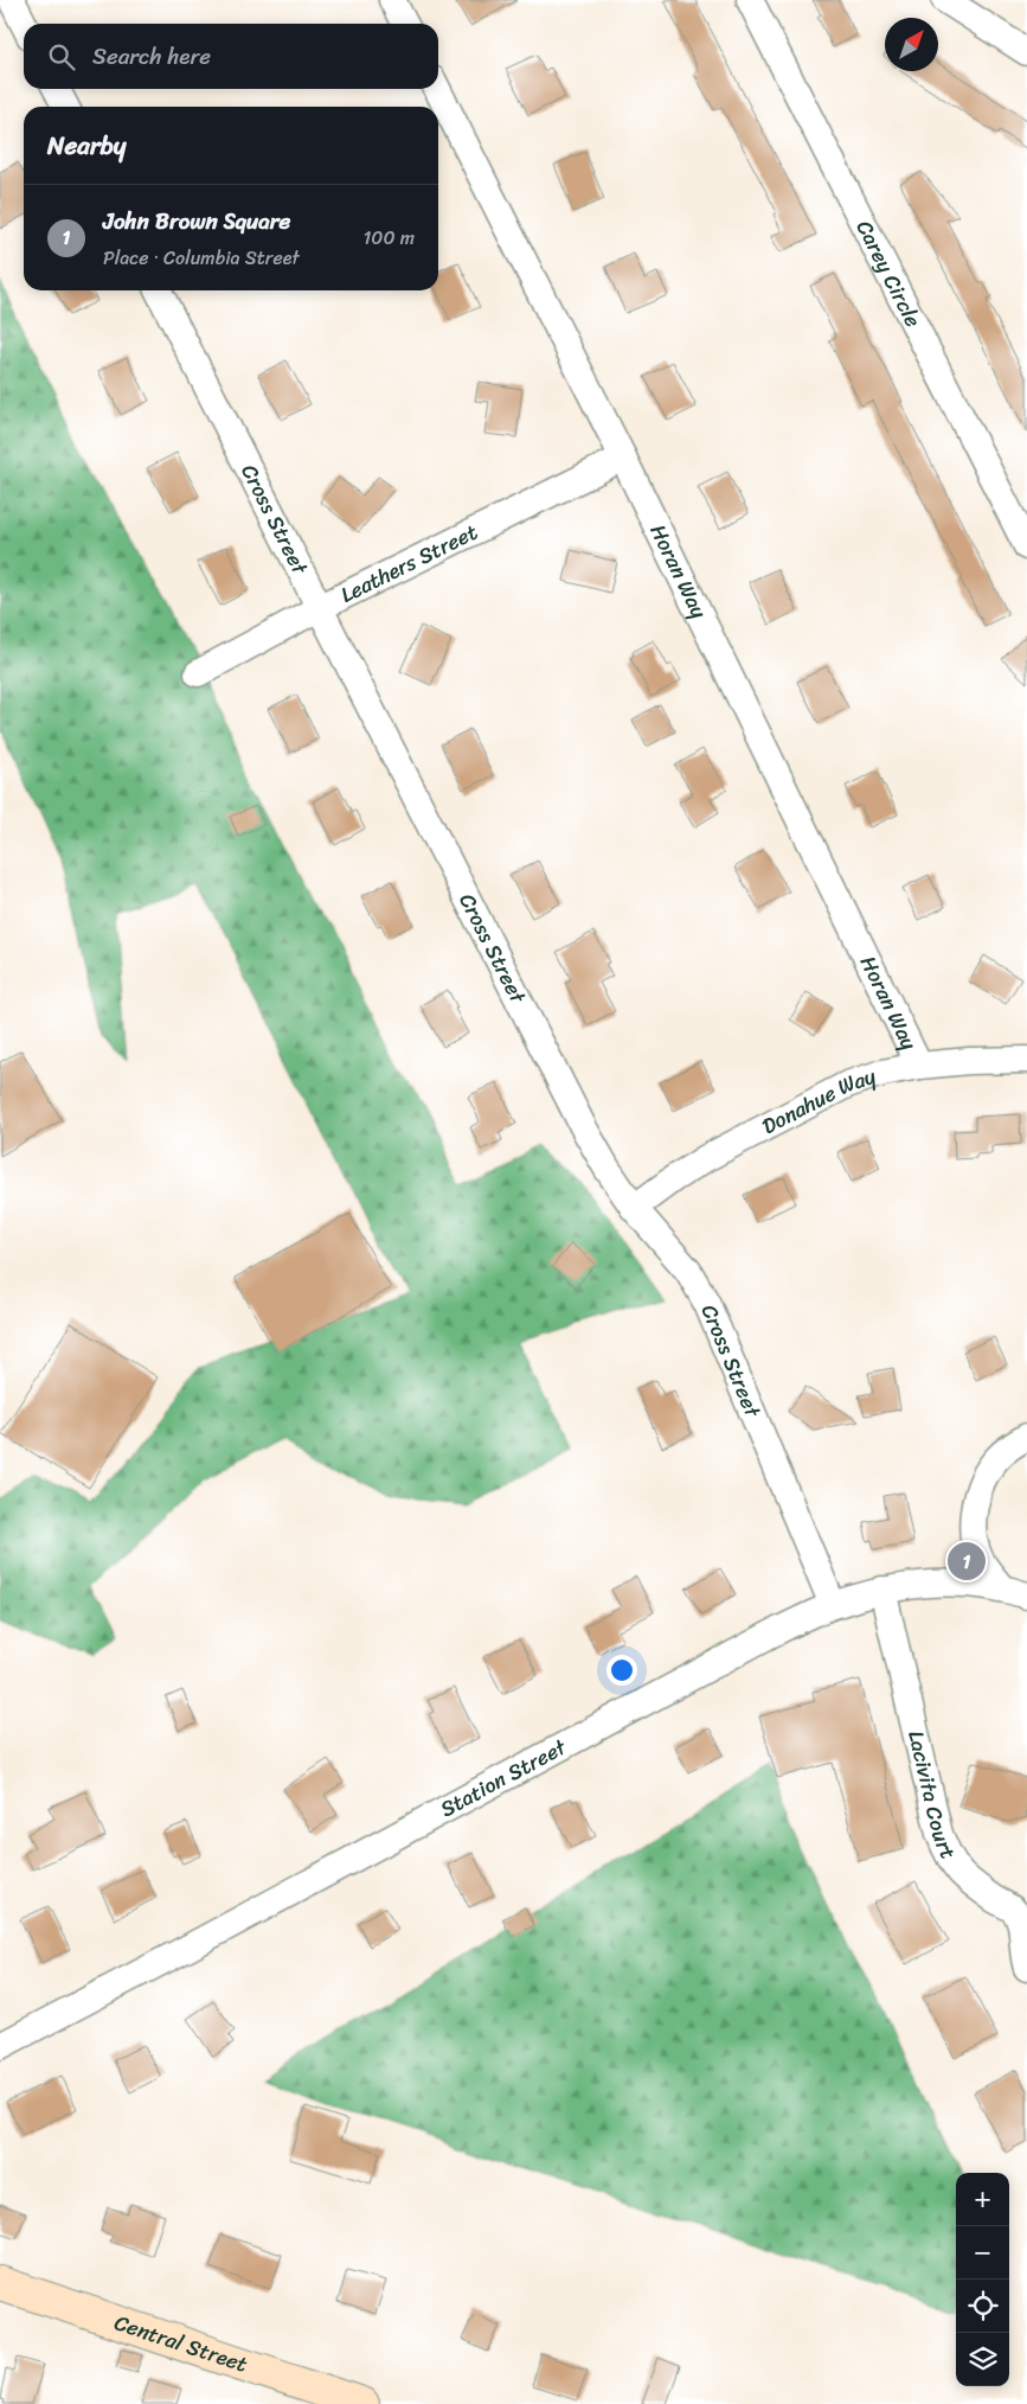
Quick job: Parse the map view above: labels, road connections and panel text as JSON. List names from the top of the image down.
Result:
{
  "streets": {
    "main road": ["Central Street"],
    "street": [
      "Carey Circle",
      "Cross Street",
      "Leathers Street",
      "Horan Way",
      "Donahue Way",
      "Station Street",
      "Lacivita Court"
    ]
  },
  "crossings": [
    ["Cross Street", "Leathers Street"],
    ["Cross Street", "Donahue Way"],
    ["Cross Street", "Station Street"],
    ["Leathers Street", "Horan Way"],
    ["Horan Way", "Donahue Way"],
    ["Station Street", "Lacivita Court"]
  ],
  "north": "top right",
  "page": {
    "search": "Search here",
    "heading": "Nearby",
    "list": [
      {
        "mark": "1",
        "name": "John Brown Square",
        "note": "Place · Columbia Street",
        "value": "100 m"
      }
    ],
    "pins": "1",
    "map_buttons": ["+", "−"]
  }
}
